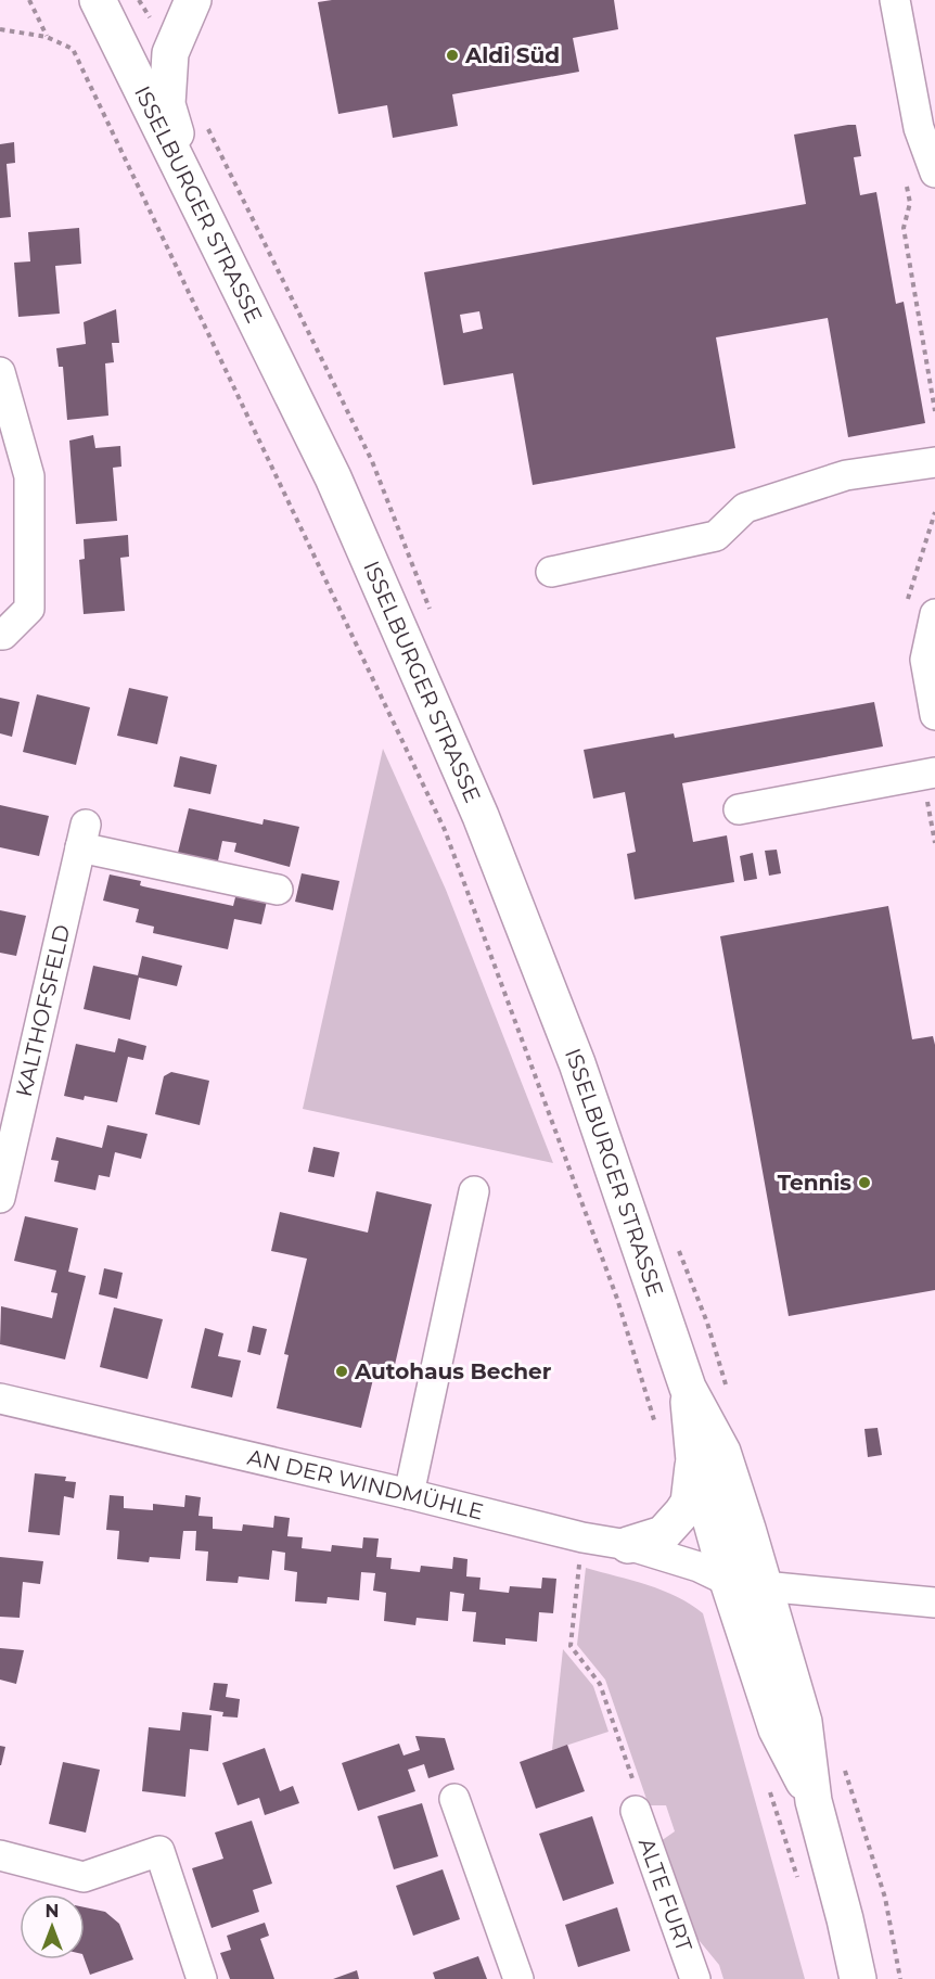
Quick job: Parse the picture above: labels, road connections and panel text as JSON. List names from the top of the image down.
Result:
{
  "streets": {
    "main road": ["ISSELBURGER STRASSE"],
    "street": ["KALTHOFSFELD", "AN DER WINDMÜHLE", "ALTE FURT"]
  },
  "crossings": [
    ["ISSELBURGER STRASSE", "AN DER WINDMÜHLE"]
  ],
  "places": ["Aldi Süd", "Tennis", "Autohaus Becher"],
  "north": "top"
}
